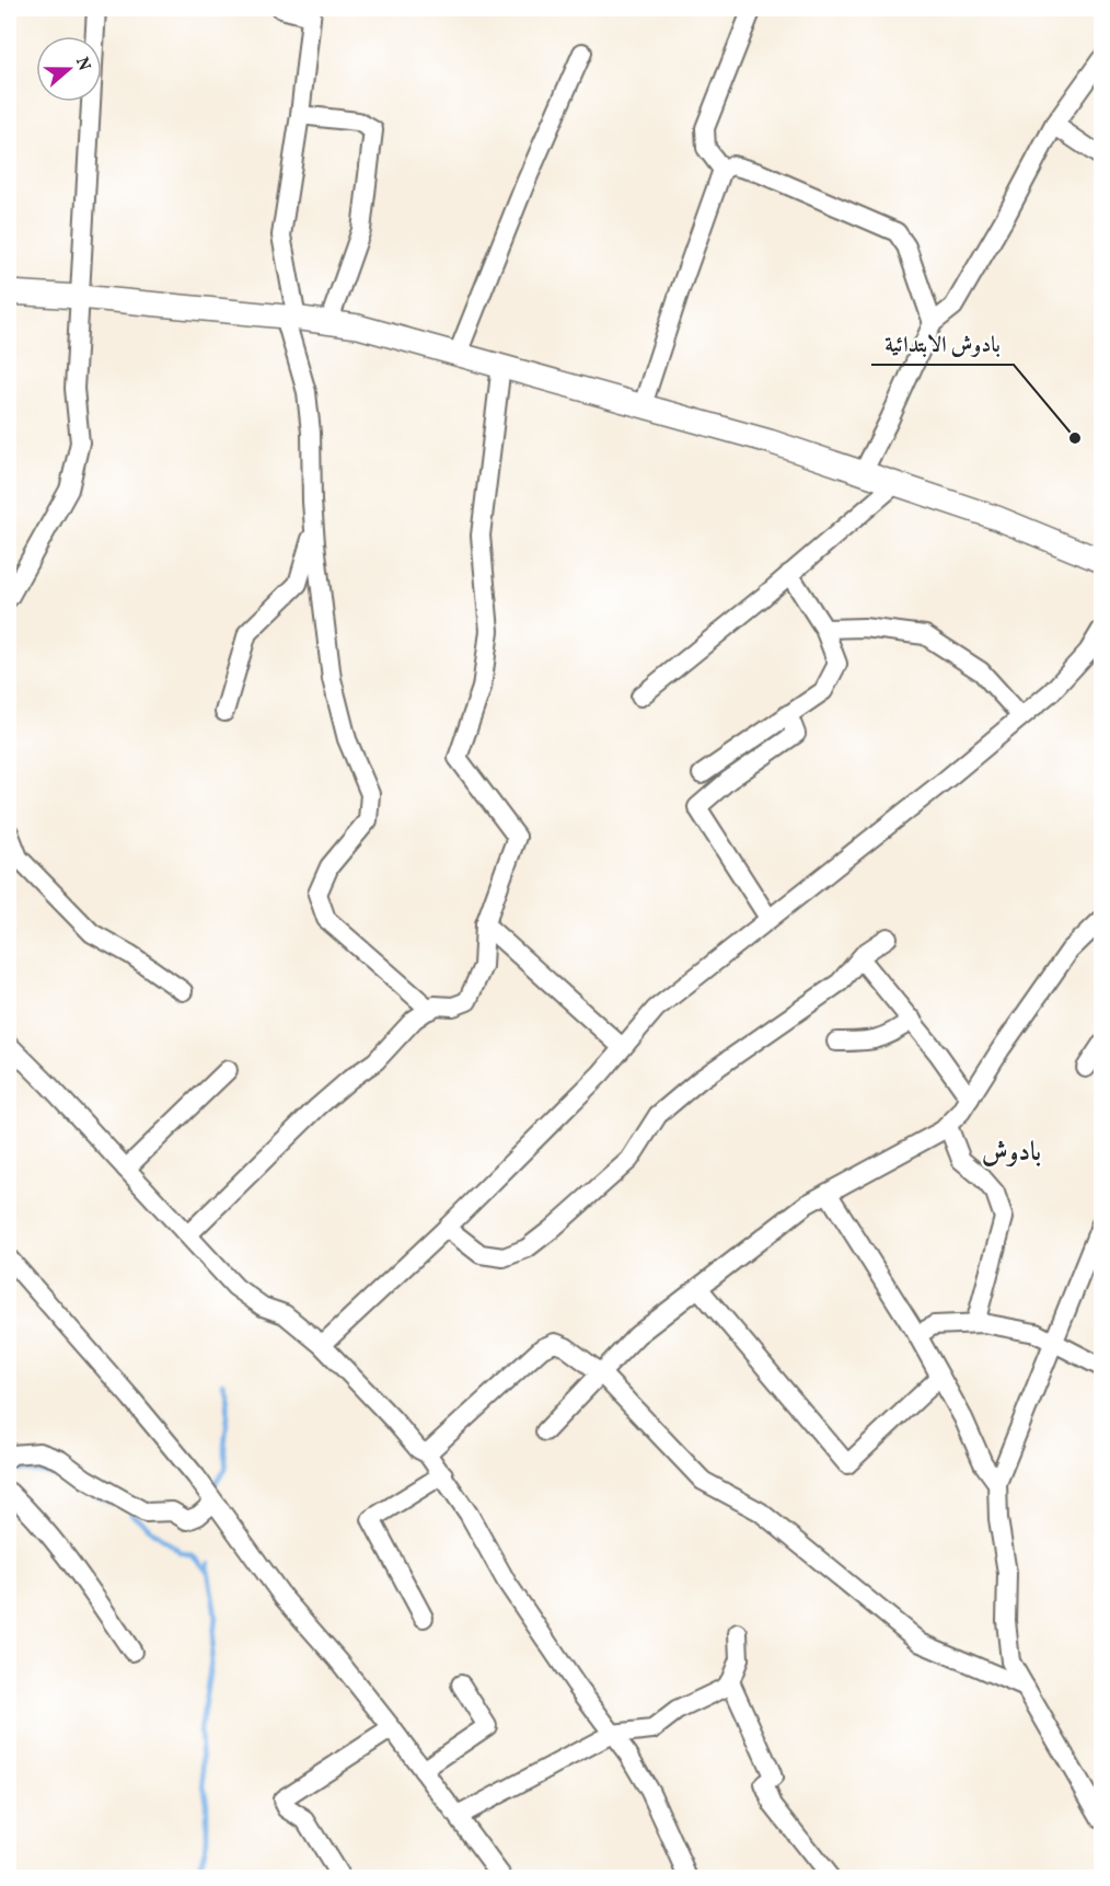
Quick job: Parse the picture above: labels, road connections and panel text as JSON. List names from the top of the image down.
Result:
{
  "districts": ["بادوش"],
  "places": ["بادوش الابتدائية"],
  "north": "right"
}
